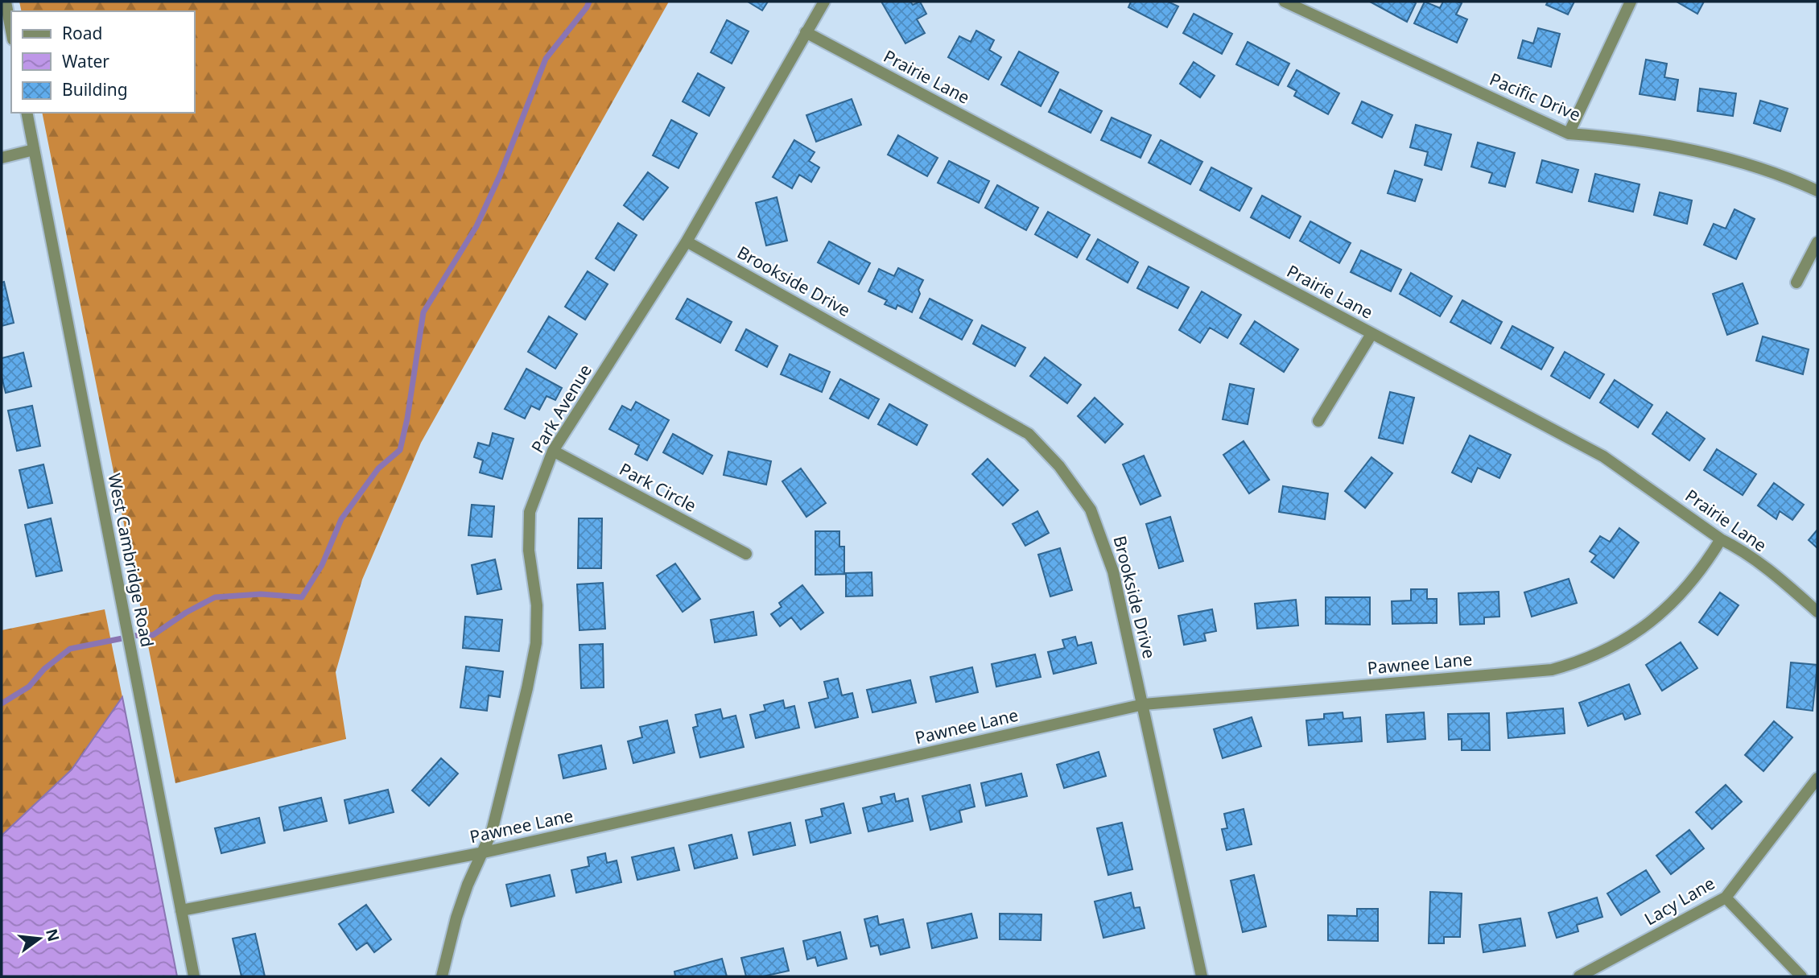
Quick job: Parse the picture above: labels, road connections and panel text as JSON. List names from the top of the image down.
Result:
{
  "streets": {
    "street": [
      "Prairie Lane",
      "Pacific Drive",
      "Brookside Drive",
      "Park Avenue",
      "Park Circle",
      "West Cambridge Road",
      "Pawnee Lane",
      "Lacy Lane"
    ]
  },
  "crossings": [
    ["Prairie Lane", "Park Avenue"],
    ["Prairie Lane", "Pawnee Lane"],
    ["Brookside Drive", "Park Avenue"],
    ["Brookside Drive", "Pawnee Lane"],
    ["Park Avenue", "Park Circle"],
    ["Park Avenue", "Pawnee Lane"],
    ["West Cambridge Road", "Pawnee Lane"]
  ],
  "legend": ["Road", "Water", "Building"],
  "north": "right"
}
